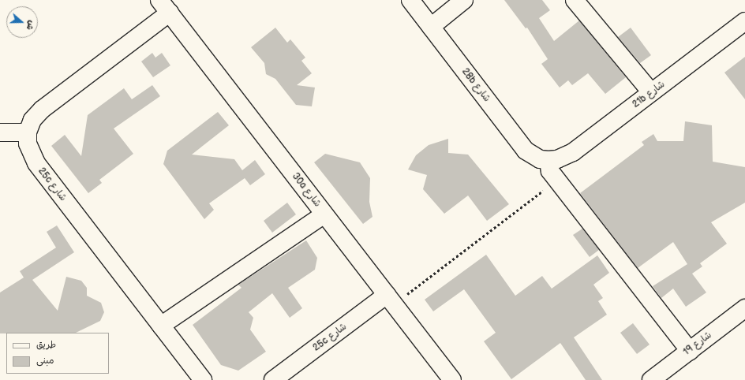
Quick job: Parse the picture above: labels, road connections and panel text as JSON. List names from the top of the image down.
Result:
{
  "streets": {
    "street": [
      "28b شارع",
      "21b شارع",
      "25c شارع",
      "30a شارع",
      "شارع 19"
    ]
  },
  "crossings": [
    ["28b شارع", "21b شارع"],
    ["25c شارع", "30a شارع"]
  ],
  "legend": ["طريق", "مبنى"],
  "north": "right"
}
